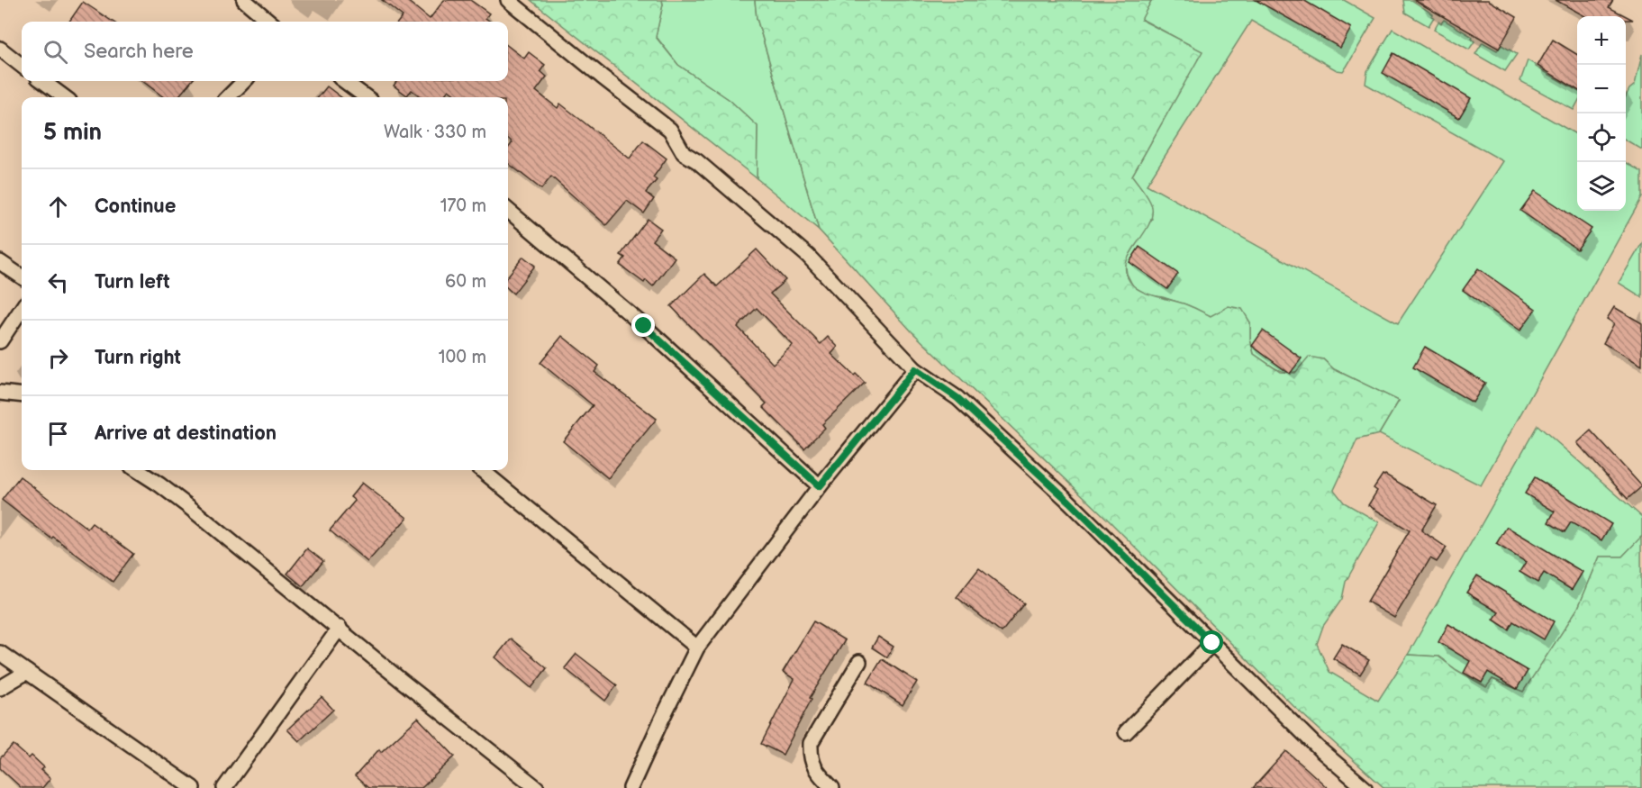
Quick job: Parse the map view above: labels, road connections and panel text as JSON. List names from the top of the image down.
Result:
{
  "page": {
    "map_buttons": ["+", "−"],
    "search": "Search here",
    "heading": ["5 min", "Walk · 330 m"],
    "list": [
      ["Continue", "170 m"],
      ["Turn left", "60 m"],
      ["Turn right", "100 m"],
      "Arrive at destination"
    ]
  }
}
